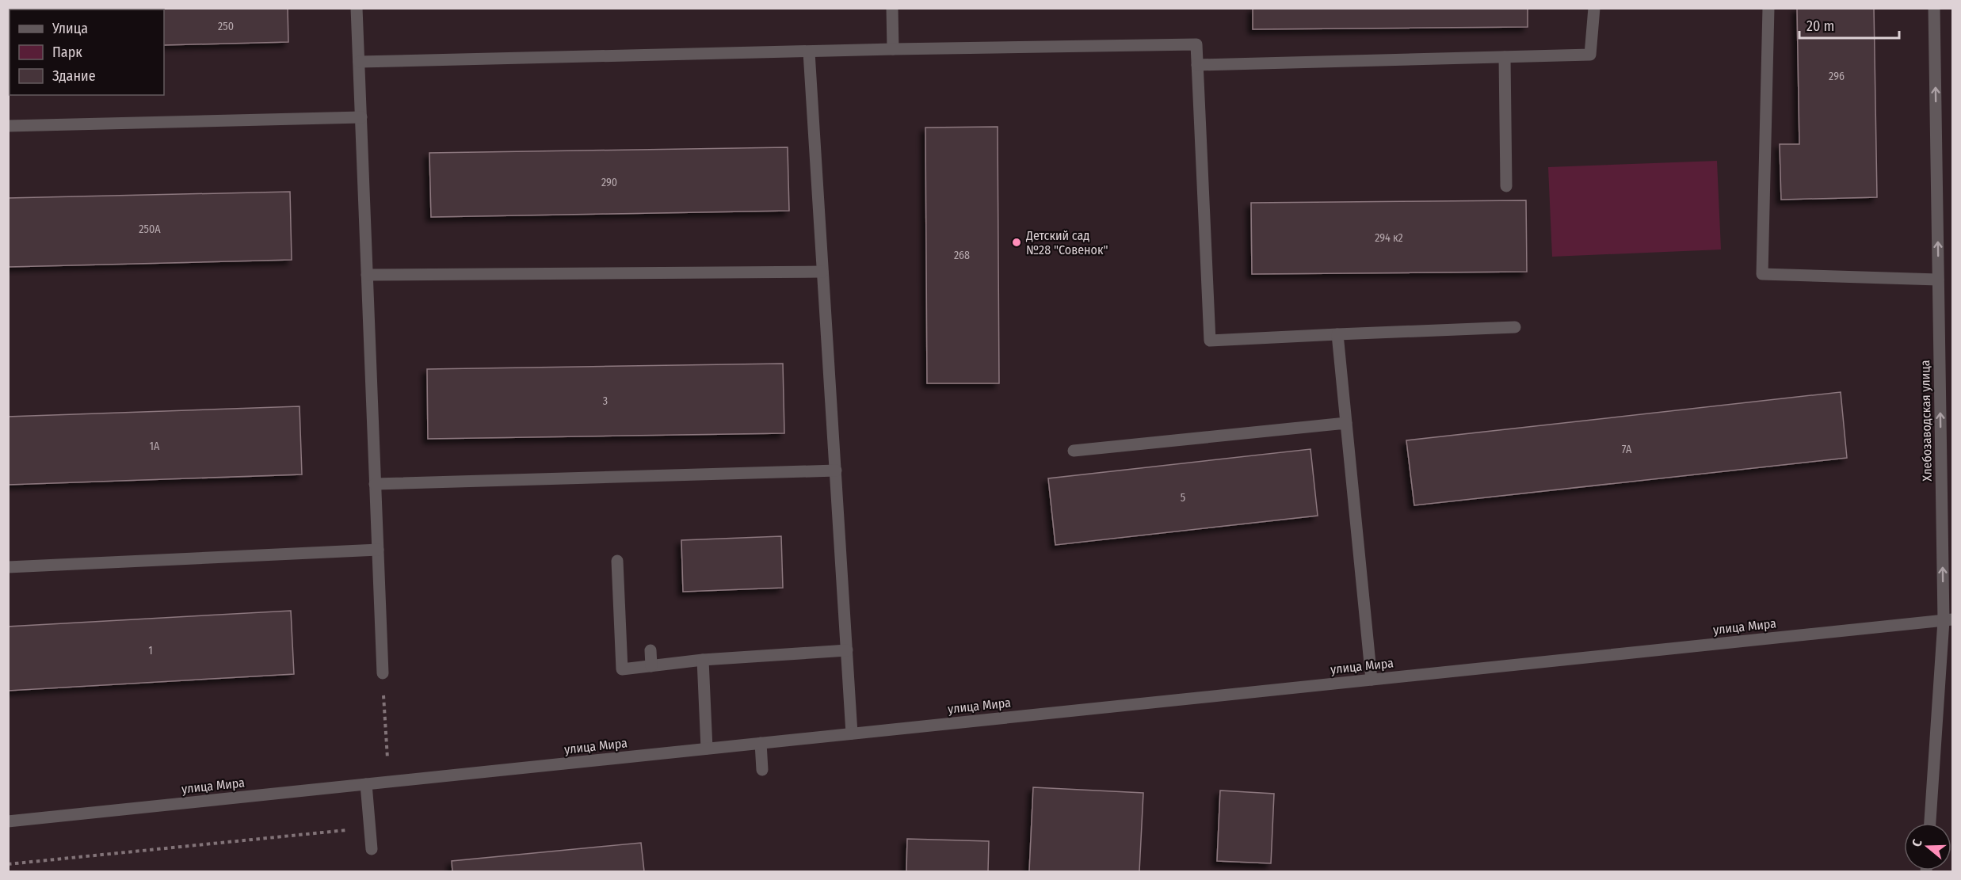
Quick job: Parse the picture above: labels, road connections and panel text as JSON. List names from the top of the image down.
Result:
{
  "streets": {
    "street": ["Хлебозаводская улица", "улица Мира"]
  },
  "crossings": [
    ["Хлебозаводская улица", "улица Мира"]
  ],
  "one_way": ["Хлебозаводская улица"],
  "places": ["Детский сад №28 \"Совенок\""],
  "house_numbers": [
    "250",
    "296",
    "290",
    "250А",
    "294 к2",
    "268",
    "3",
    "1А",
    "7А",
    "5",
    "1"
  ],
  "legend": ["Улица", "Парк", "Здание"],
  "scale_bar": "20 m",
  "north": "left"
}
